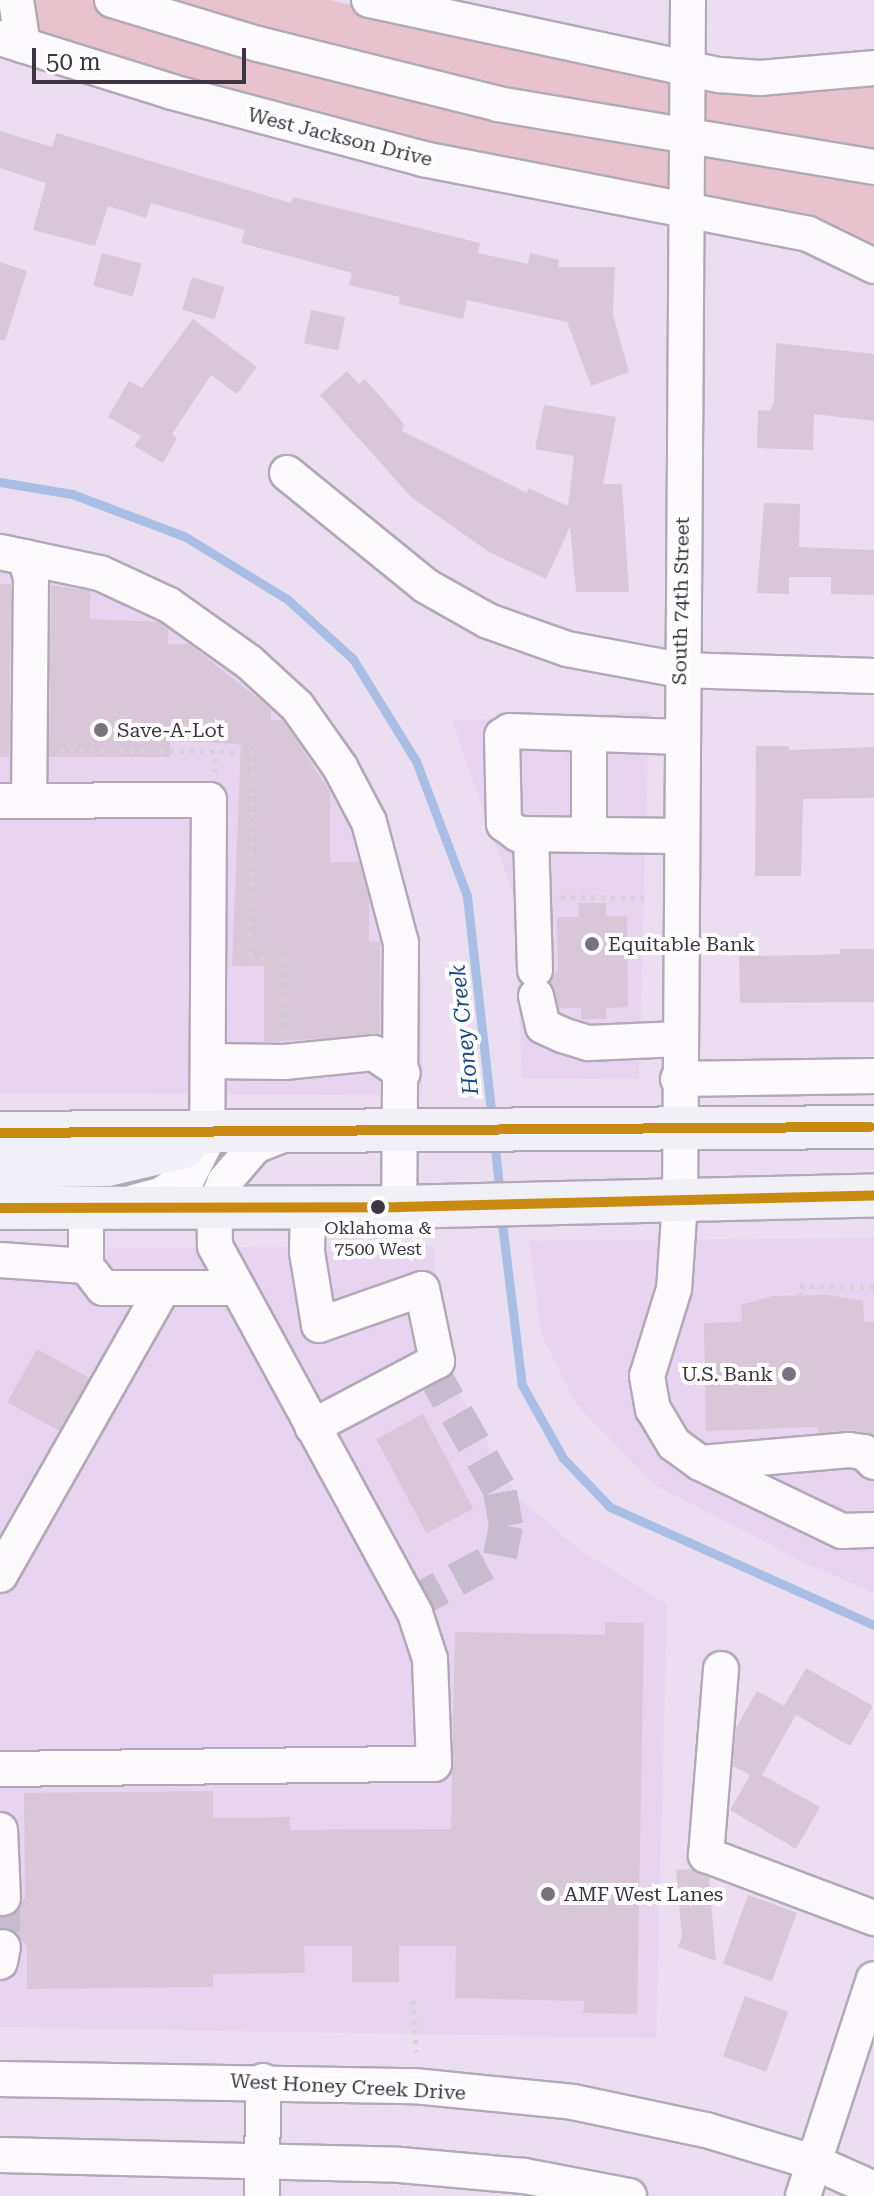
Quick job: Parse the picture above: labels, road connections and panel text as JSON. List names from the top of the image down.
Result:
{
  "streets": {
    "street": ["West Jackson Drive", "South 74th Street", "West Honey Creek Drive"]
  },
  "crossings": [
    ["West Jackson Drive", "South 74th Street"]
  ],
  "water": ["Honey Creek"],
  "places": [
    "Save-A-Lot",
    "Equitable Bank",
    "Oklahoma & 7500 West",
    "U.S. Bank",
    "AMF West Lanes"
  ],
  "scale_bar": "50 m"
}
